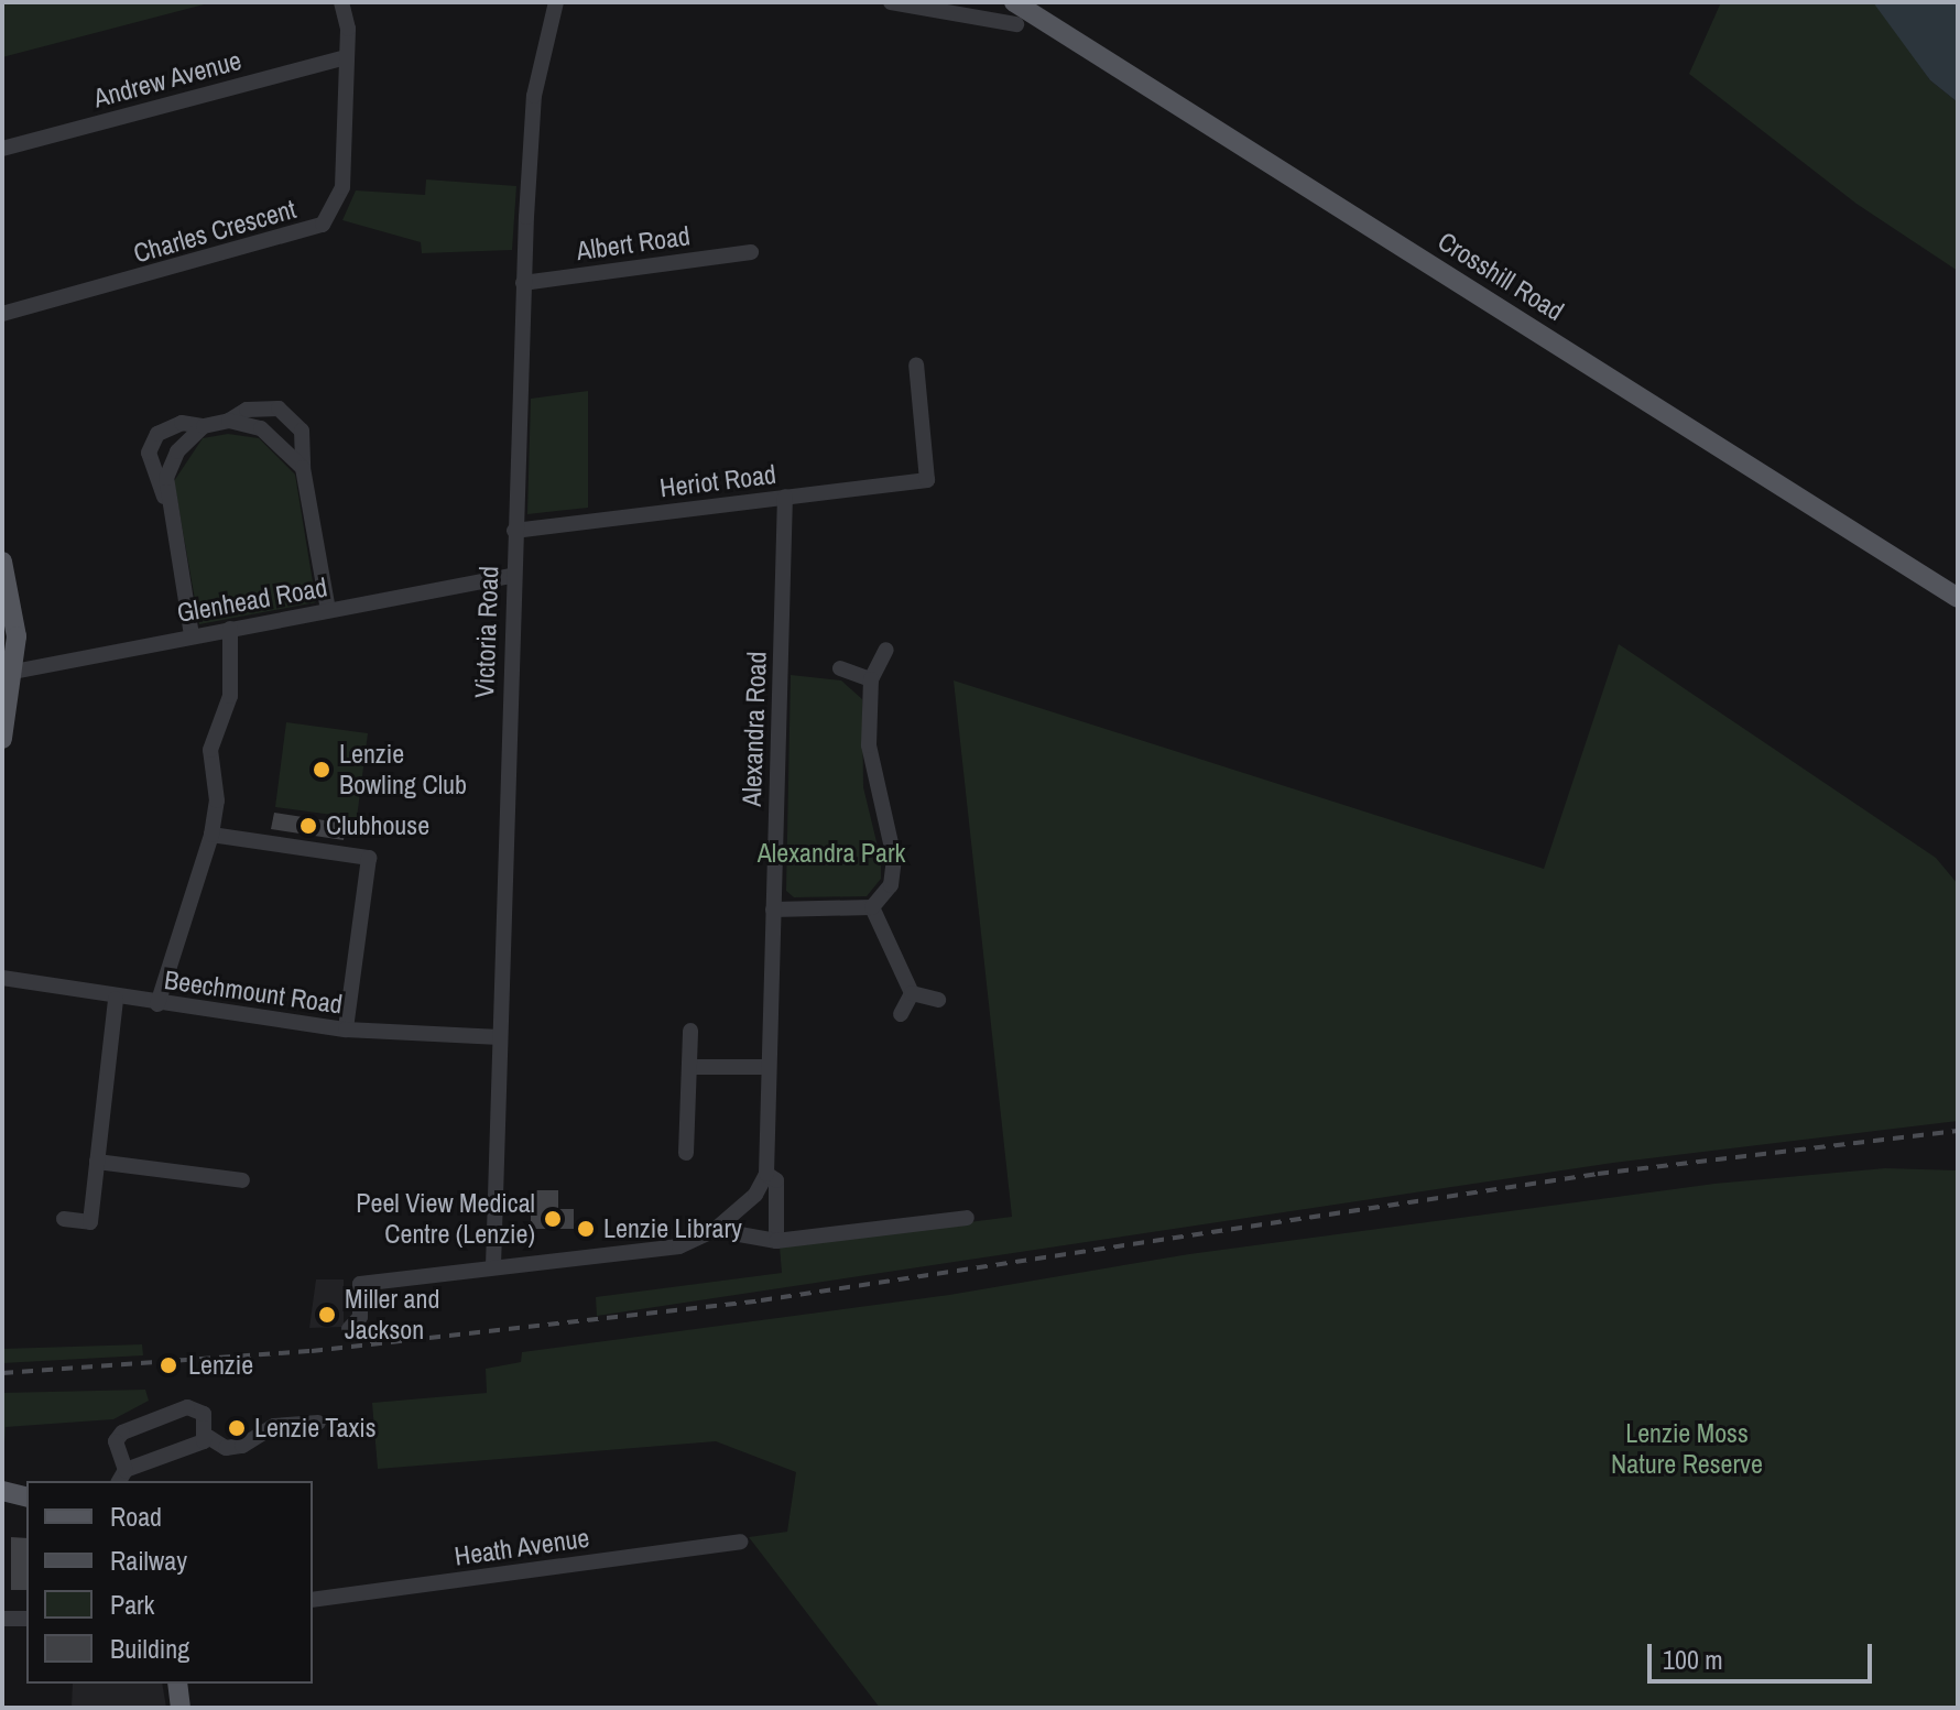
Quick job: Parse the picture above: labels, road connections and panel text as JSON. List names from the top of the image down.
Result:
{
  "streets": {
    "main road": ["Crosshill Road"],
    "street": [
      "Andrew Avenue",
      "Charles Crescent",
      "Albert Road",
      "Heriot Road",
      "Glenhead Road",
      "Victoria Road",
      "Alexandra Road",
      "Beechmount Road",
      "Heath Avenue"
    ]
  },
  "crossings": [
    ["Andrew Avenue", "Charles Crescent"],
    ["Albert Road", "Victoria Road"],
    ["Heriot Road", "Victoria Road"],
    ["Heriot Road", "Alexandra Road"],
    ["Glenhead Road", "Victoria Road"],
    ["Victoria Road", "Beechmount Road"]
  ],
  "parks": ["Alexandra Park", "Lenzie Moss Nature Reserve"],
  "places": [
    "Lenzie Bowling Club",
    "Clubhouse",
    "Peel View Medical Centre (Lenzie)",
    "Lenzie Library",
    "Miller and Jackson",
    "Lenzie",
    "Lenzie Taxis"
  ],
  "legend": [
    "Road",
    "Railway",
    "Park",
    "Building"
  ],
  "scale_bar": "100 m"
}
